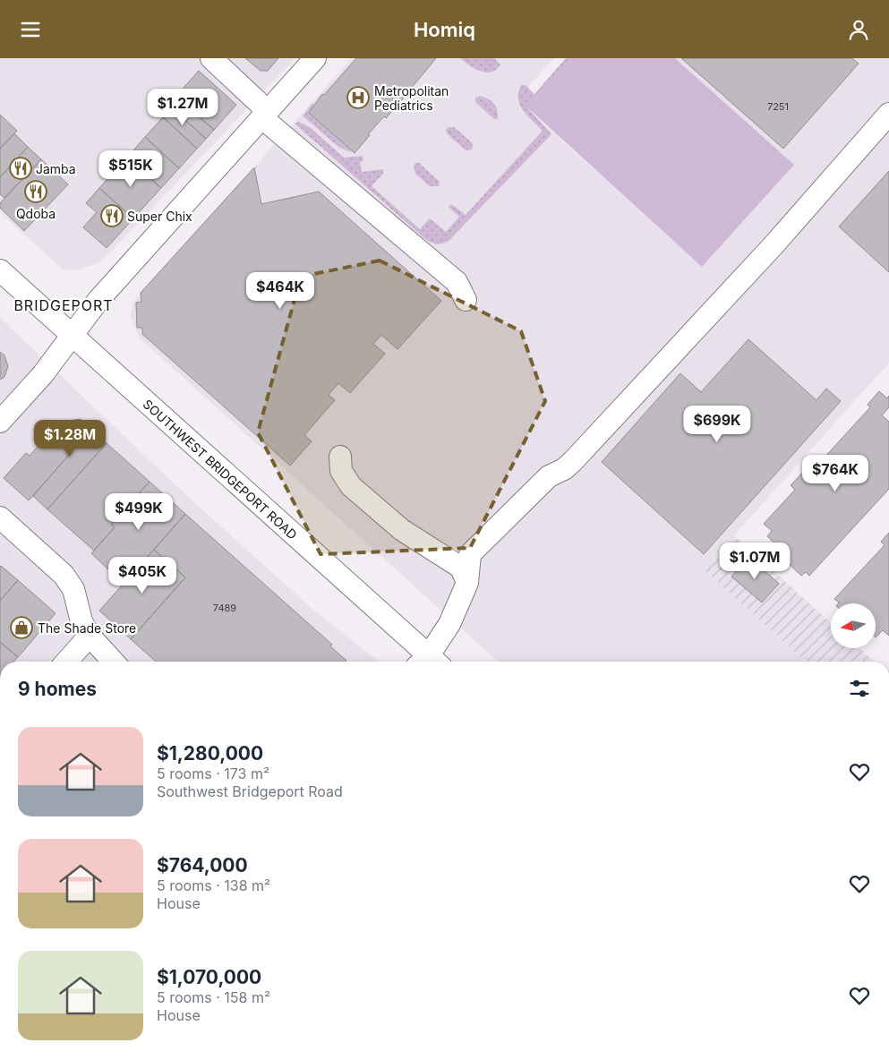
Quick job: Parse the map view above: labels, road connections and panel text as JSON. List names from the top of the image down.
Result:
{
  "streets": {
    "street": ["SOUTHWEST BRIDGEPORT ROAD"]
  },
  "districts": ["BRIDGEPORT"],
  "places": {
    "hospital": ["Metropolitan Pediatrics"],
    "restaurant": ["Jamba", "Qdoba", "Super Chix"],
    "shop": ["The Shade Store"]
  },
  "house_numbers": ["7251", "7489"],
  "north": "left",
  "page": {
    "header": "Homiq",
    "price": [
      "$1.27M",
      "$515K",
      "$464K",
      "$699K",
      "$1.28M",
      "$764K",
      "$499K",
      "$1.07M",
      "$405K"
    ],
    "heading": "9 homes",
    "list": [
      {
        "name": "$1,280,000",
        "note": "5 rooms · 173 m² · Southwest Bridgeport Road"
      },
      {
        "name": "$764,000",
        "note": "5 rooms · 138 m² · House"
      },
      {
        "name": "$1,070,000",
        "note": "5 rooms · 158 m² · House"
      }
    ]
  }
}
